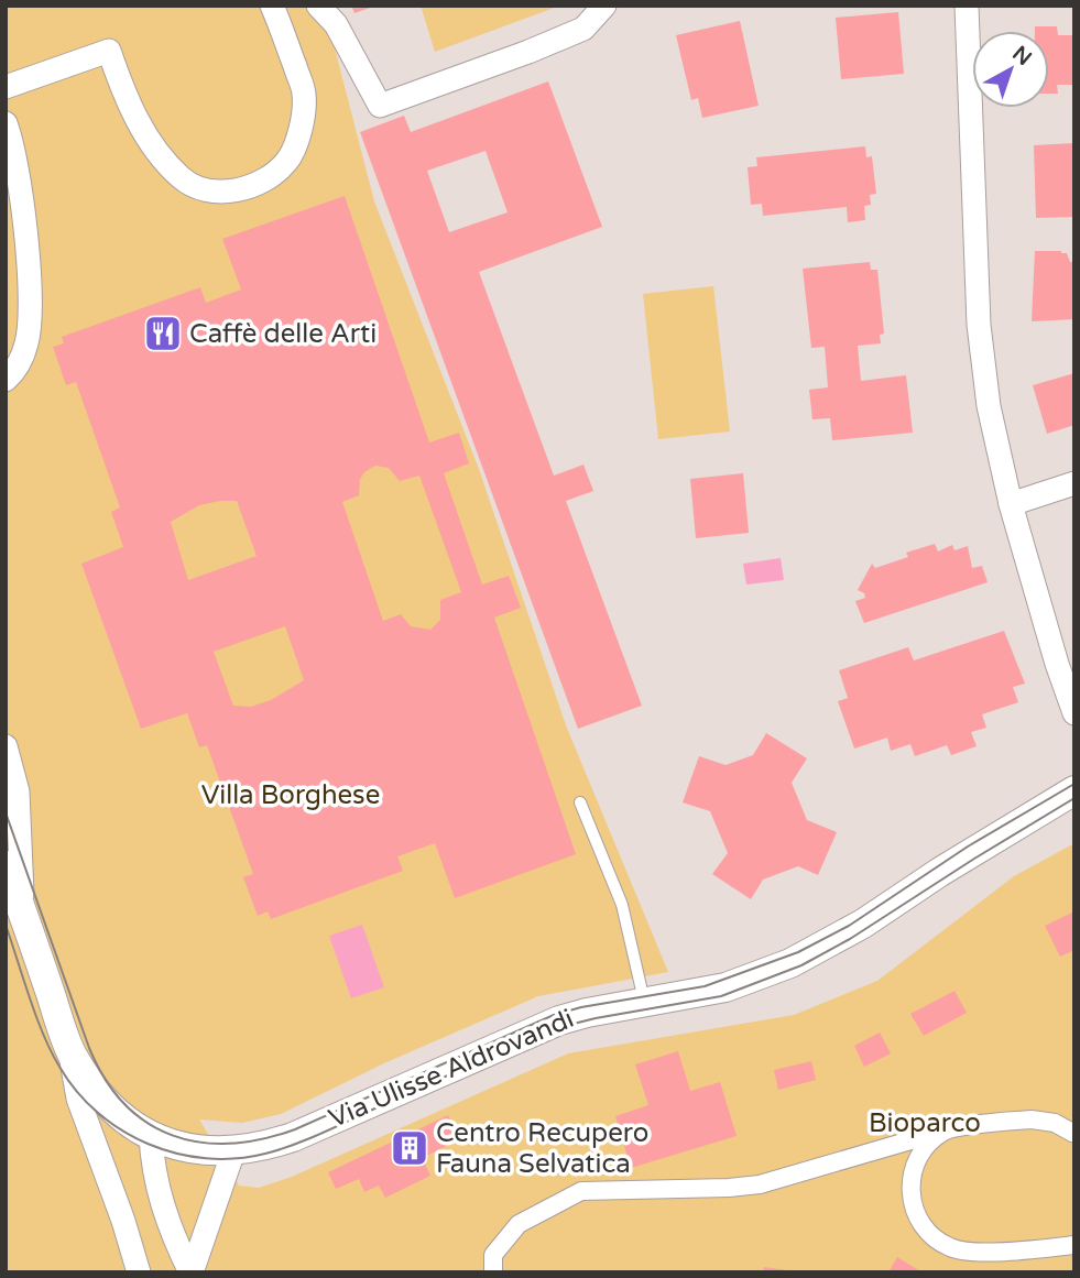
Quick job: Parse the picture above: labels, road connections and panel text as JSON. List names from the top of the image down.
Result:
{
  "streets": {
    "street": ["Via Ulisse Aldrovandi"]
  },
  "parks": ["Villa Borghese", "Bioparco"],
  "places": {
    "restaurant": ["Caffè delle Arti"],
    "building": ["Centro Recupero Fauna Selvatica"]
  },
  "north": "top right"
}
